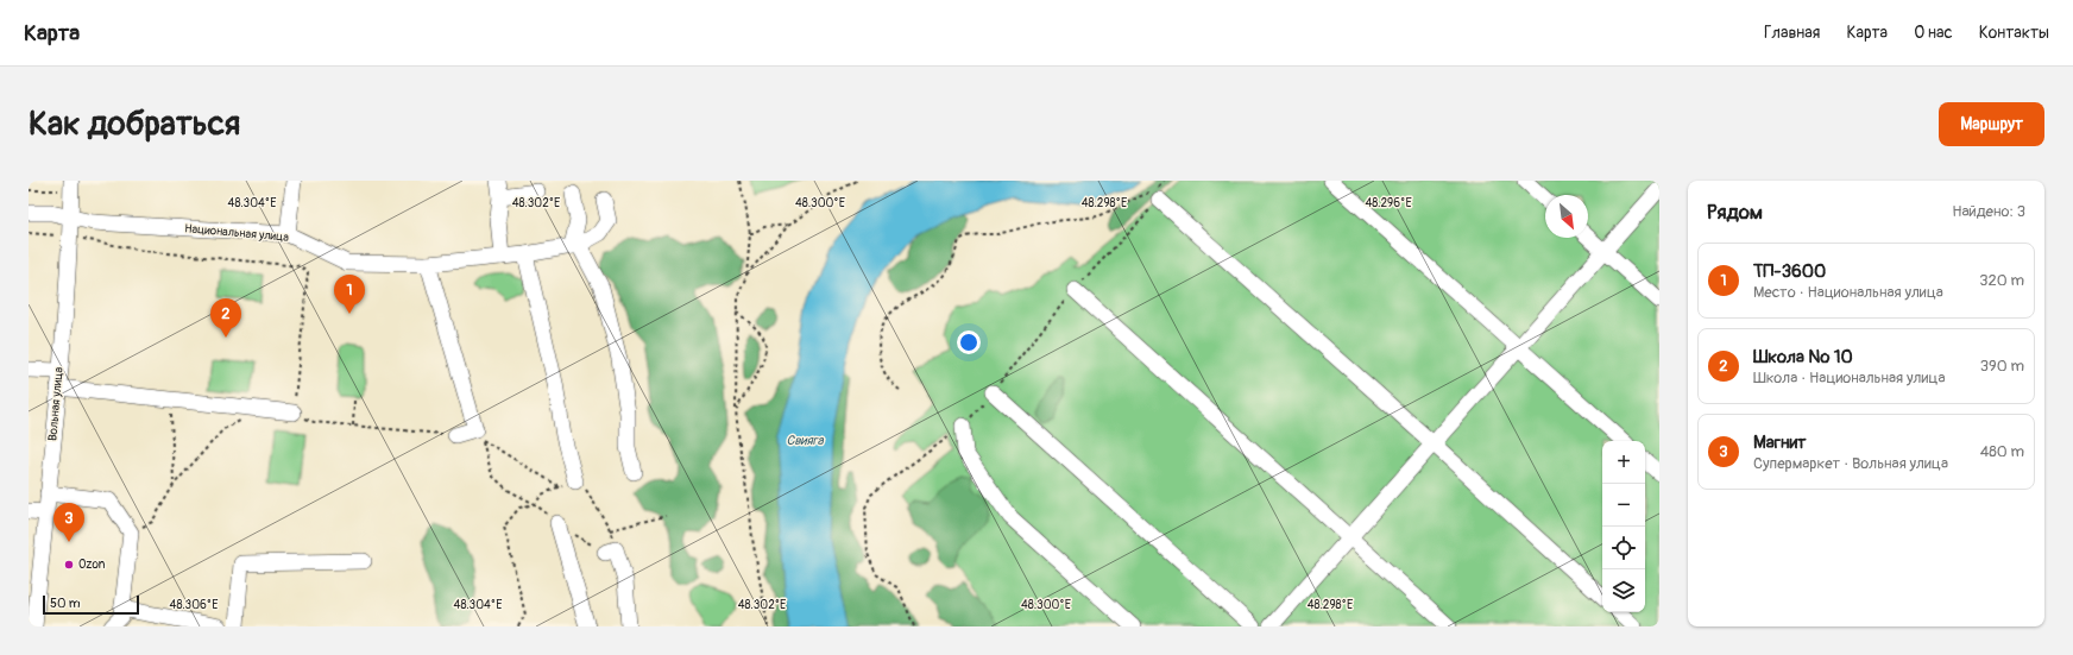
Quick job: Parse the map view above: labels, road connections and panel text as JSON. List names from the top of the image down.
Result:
{
  "streets": {
    "street": ["Национальная улица", "Вольная улица"]
  },
  "crossings": [
    ["Национальная улица", "Вольная улица"]
  ],
  "water": ["Свияга"],
  "places": ["Ozon"],
  "scale_bar": "50 m",
  "north": "bottom right",
  "page": {
    "header": "Карта",
    "nav": [
      "Главная",
      "Карта",
      "О нас",
      "Контакты"
    ],
    "buttons": "Маршрут",
    "title": "Как добраться",
    "heading": ["Рядом", "Найдено: 3"],
    "list": [
      {
        "mark": "1",
        "name": "ТП-3600",
        "note": "Место · Национальная улица",
        "value": "320 m"
      },
      {
        "mark": "2",
        "name": "Школа № 10",
        "note": "Школа · Национальная улица",
        "value": "390 m"
      },
      {
        "mark": "3",
        "name": "Магнит",
        "note": "Супермаркет · Вольная улица",
        "value": "480 m"
      }
    ],
    "pins": ["1", "2", "3"],
    "map_buttons": ["+", "−"],
    "scale": "50 m"
  },
  "coordinates": [
    "48.304°E",
    "48.302°E",
    "48.300°E",
    "48.298°E",
    "48.296°E",
    "48.306°E"
  ]
}
